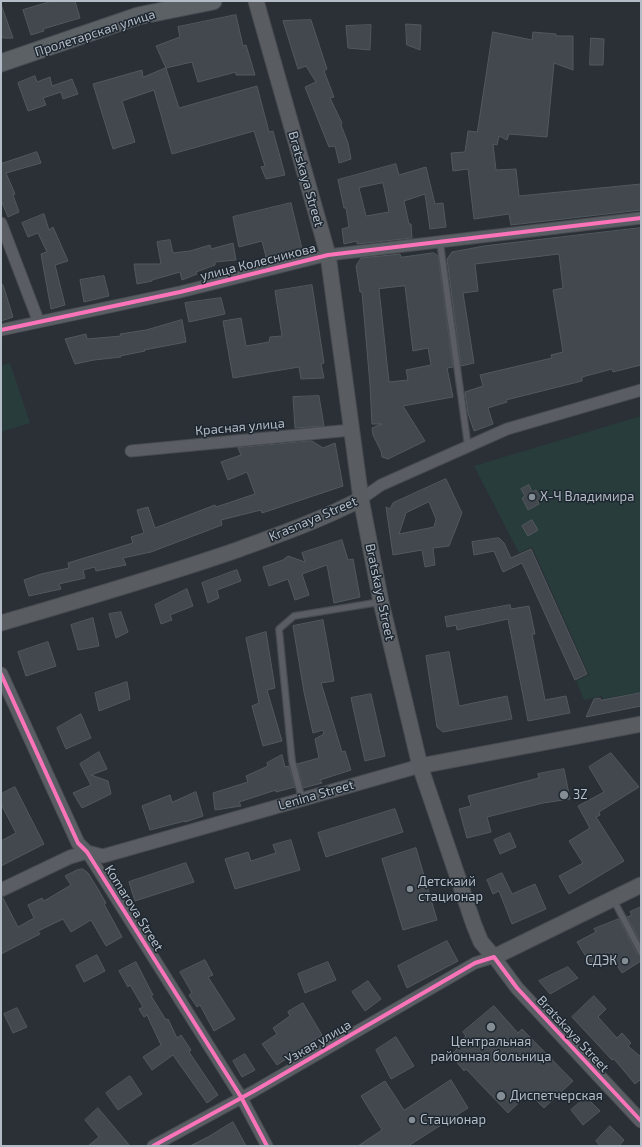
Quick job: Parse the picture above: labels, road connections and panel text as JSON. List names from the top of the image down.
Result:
{
  "streets": {
    "main road": [
      "Пролетарская улица",
      "Bratskaya Street",
      "Krasnaya Street",
      "Lenina Street",
      "Узкая улица"
    ],
    "street": ["улица Колесникова", "Красная улица", "Komarova Street"]
  },
  "crossings": [
    ["Bratskaya Street", "улица Колесникова"],
    ["Bratskaya Street", "Красная улица"],
    ["Bratskaya Street", "Krasnaya Street"],
    ["Bratskaya Street", "Lenina Street"],
    ["Bratskaya Street", "Узкая улица"],
    ["Lenina Street", "Komarova Street"],
    ["Komarova Street", "Узкая улица"]
  ],
  "places": [
    "Х-Ч Владимира",
    "3Z",
    "Детскаий стационар",
    "СДЭК",
    "Центральная районная больница",
    "Диспетчерская",
    "Стационар"
  ]
}
